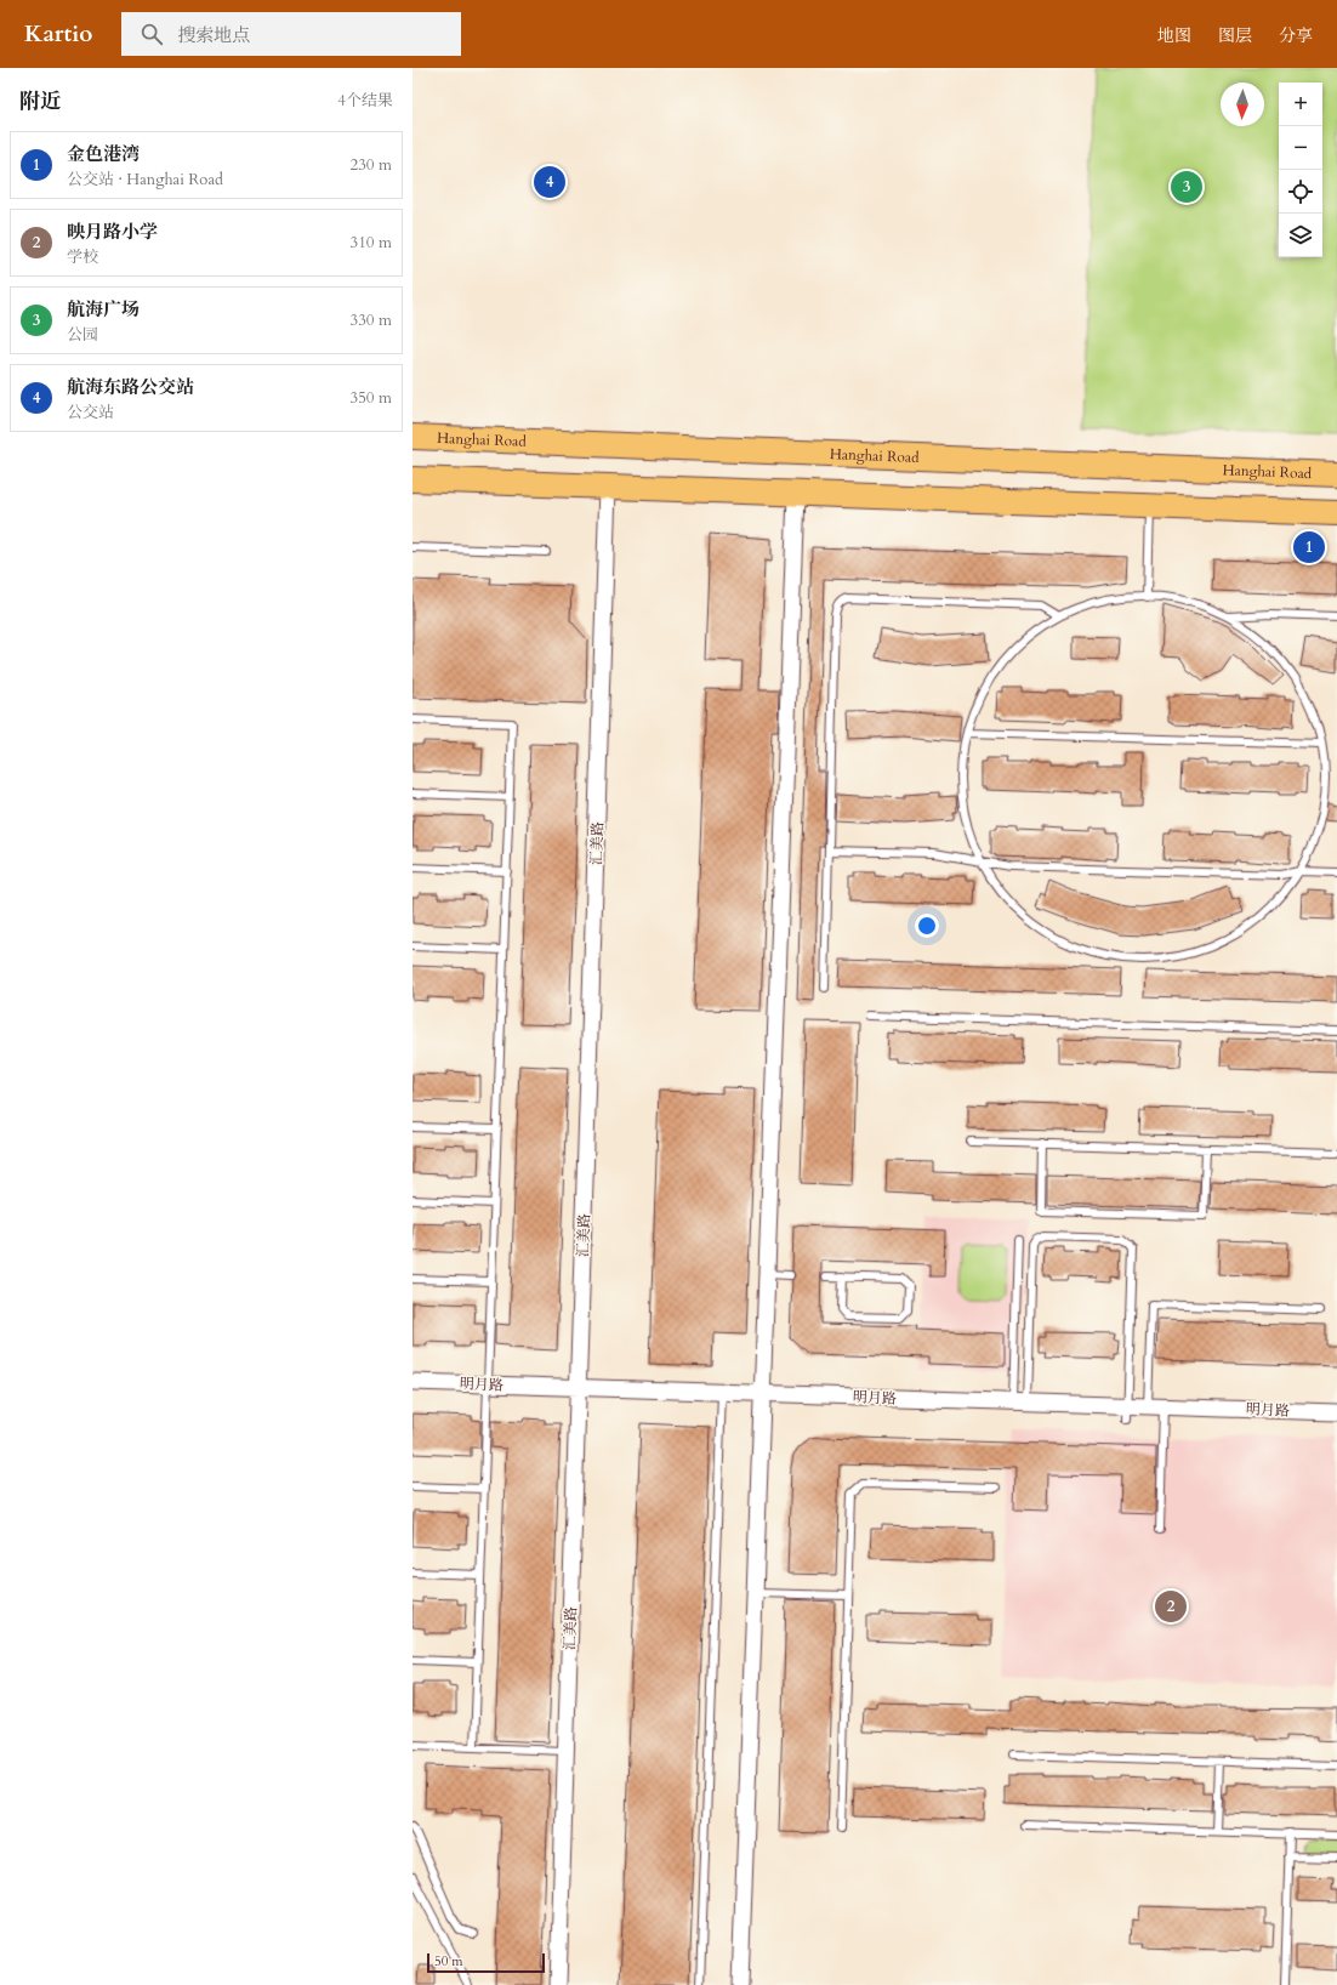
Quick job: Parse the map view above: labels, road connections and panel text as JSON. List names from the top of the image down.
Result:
{
  "streets": {
    "main road": ["Hanghai Road"],
    "street": ["汇美路", "明月路"]
  },
  "crossings": [
    ["汇美路", "明月路"]
  ],
  "scale_bar": "50 m",
  "north": "bottom",
  "page": {
    "header": "Kartio",
    "search": "搜索地点",
    "nav": ["地图", "图层", "分享"],
    "heading": ["附近", "4个结果"],
    "map_buttons": ["+", "−"],
    "list": [
      {
        "mark": "1",
        "name": "金色港湾",
        "note": "公交站 · Hanghai Road",
        "value": "230 m"
      },
      {
        "mark": "2",
        "name": "映月路小学",
        "note": "学校",
        "value": "310 m"
      },
      {
        "mark": "3",
        "name": "航海广场",
        "note": "公园",
        "value": "330 m"
      },
      {
        "mark": "4",
        "name": "航海东路公交站",
        "note": "公交站",
        "value": "350 m"
      }
    ],
    "pins": [
      "4",
      "3",
      "1",
      "2"
    ],
    "scale": "50 m"
  }
}
